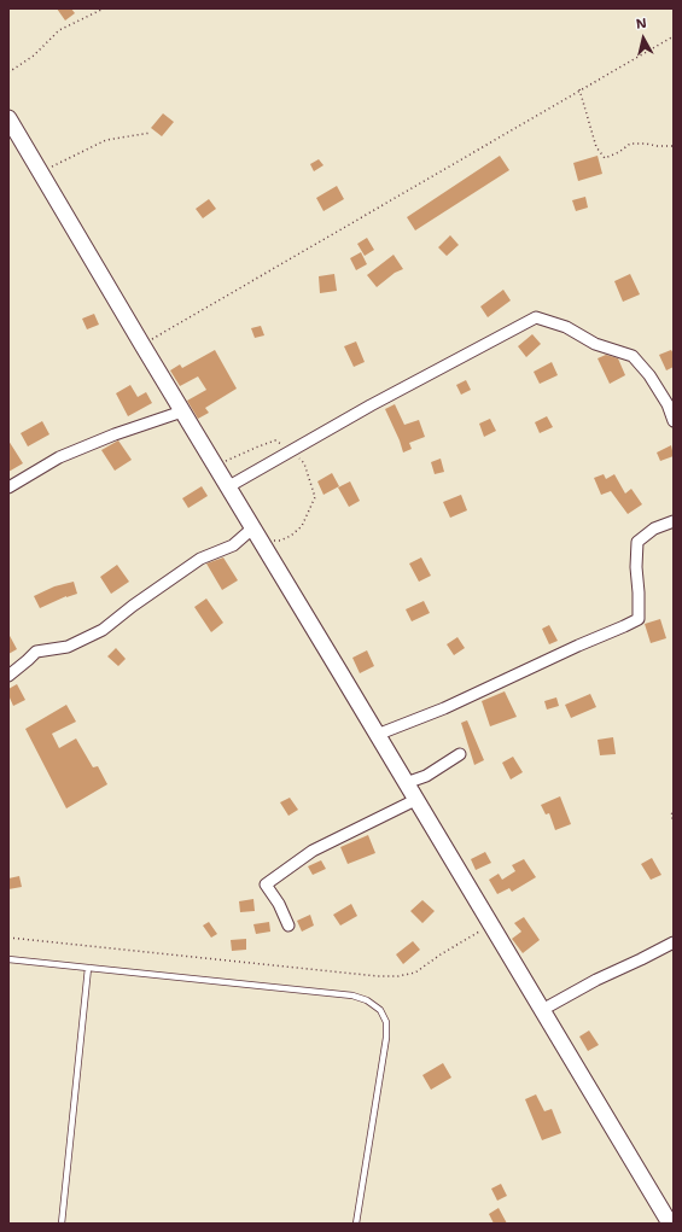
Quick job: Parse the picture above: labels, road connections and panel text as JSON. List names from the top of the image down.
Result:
{
  "north": "top"
}
